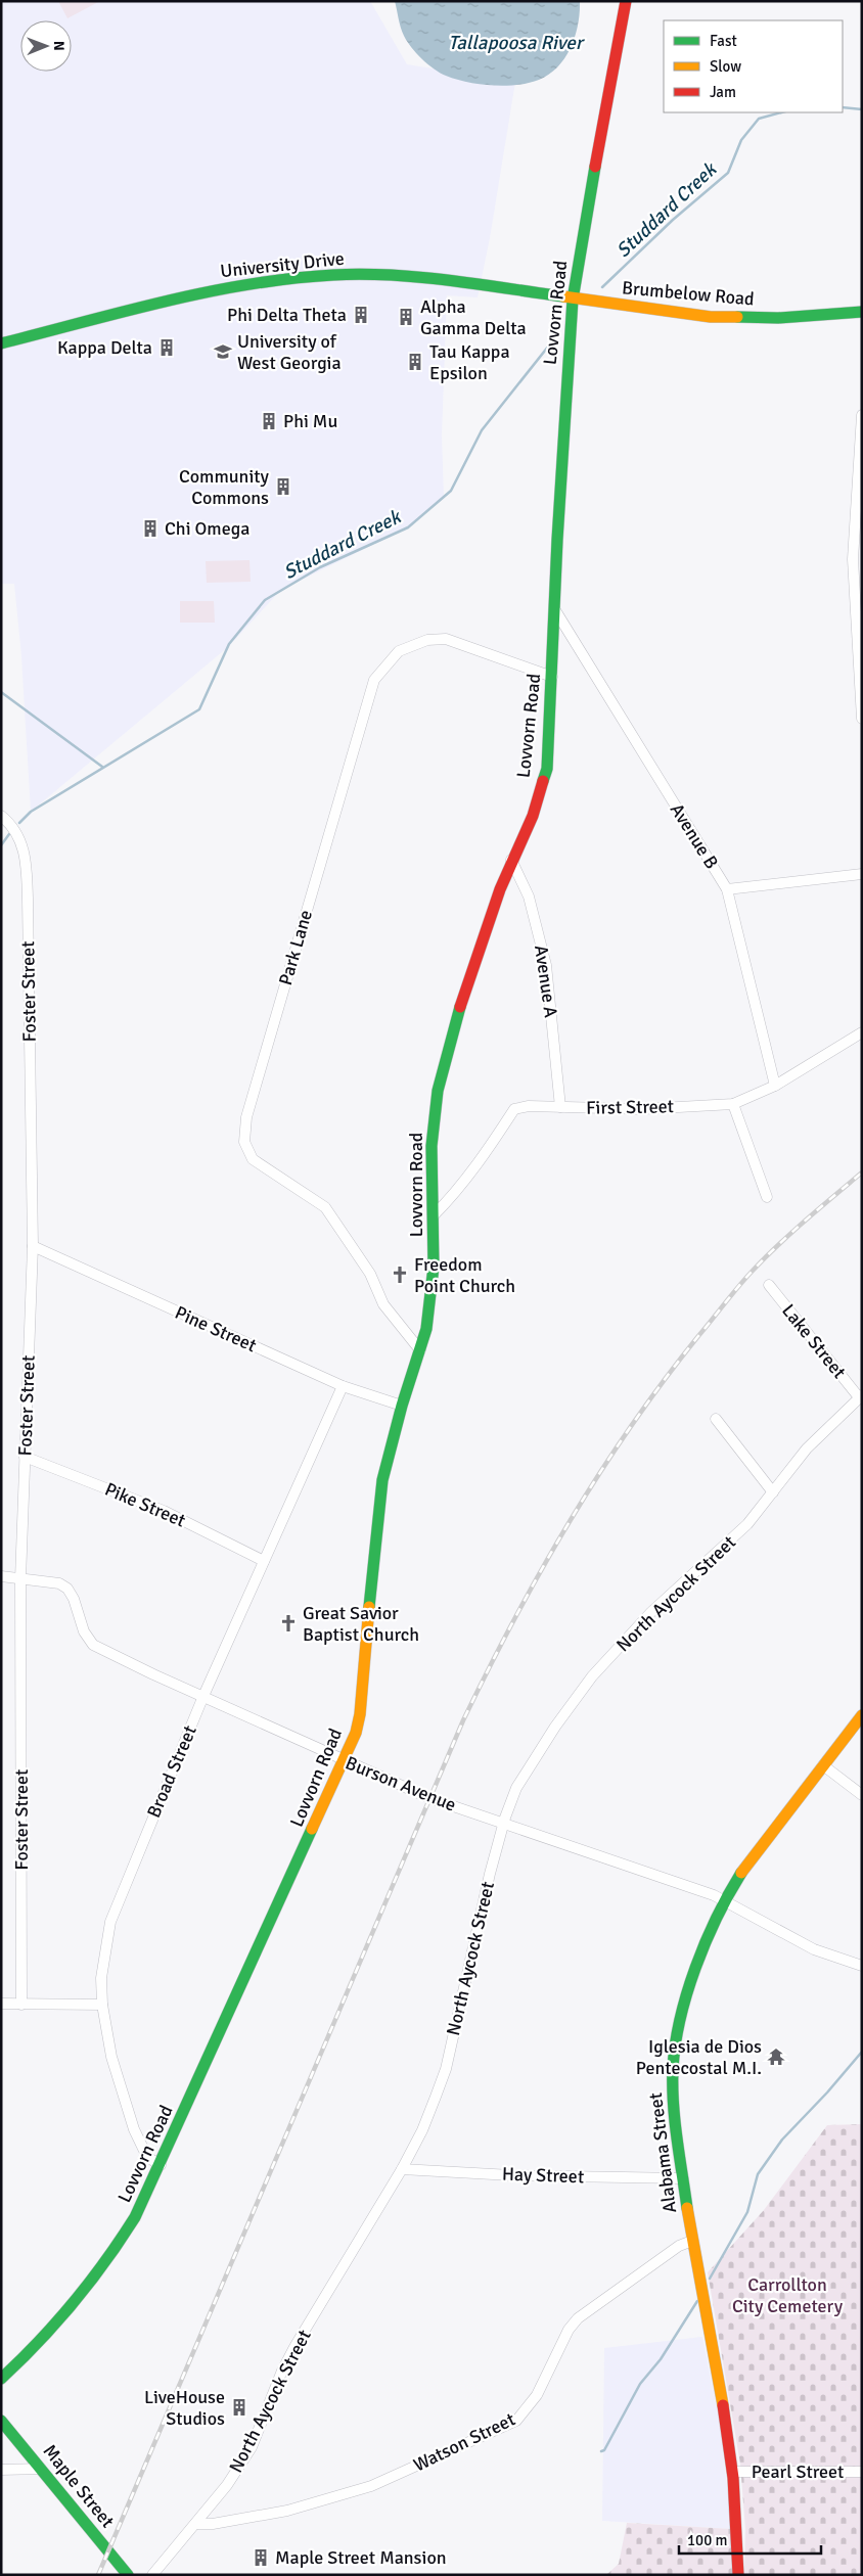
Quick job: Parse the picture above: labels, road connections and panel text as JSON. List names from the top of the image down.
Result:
{
  "streets": {
    "street": [
      "University Drive",
      "Brumbelow Road",
      "Lovvorn Road",
      "Avenue B",
      "Park Lane",
      "Avenue A",
      "Foster Street",
      "First Street",
      "Pine Street",
      "Lake Street",
      "Pike Street",
      "North Aycock Street",
      "Broad Street",
      "Burson Avenue",
      "Alabama Street",
      "Hay Street",
      "Watson Street",
      "Pearl Street",
      "Maple Street"
    ]
  },
  "crossings": [
    ["University Drive", "Brumbelow Road"],
    ["University Drive", "Lovvorn Road"],
    ["Brumbelow Road", "Lovvorn Road"],
    ["Lovvorn Road", "Avenue B"],
    ["Lovvorn Road", "Park Lane"],
    ["Lovvorn Road", "Avenue A"],
    ["Lovvorn Road", "First Street"],
    ["Lovvorn Road", "Pine Street"],
    ["Lovvorn Road", "Broad Street"],
    ["Lovvorn Road", "Burson Avenue"],
    ["Avenue B", "First Street"],
    ["Avenue A", "First Street"],
    ["Foster Street", "Pine Street"],
    ["Foster Street", "Pike Street"],
    ["Foster Street", "Burson Avenue"],
    ["Pine Street", "Broad Street"],
    ["Lake Street", "North Aycock Street"],
    ["Pike Street", "Broad Street"],
    ["North Aycock Street", "Burson Avenue"],
    ["North Aycock Street", "Hay Street"],
    ["North Aycock Street", "Watson Street"],
    ["Broad Street", "Burson Avenue"],
    ["Burson Avenue", "Alabama Street"],
    ["Alabama Street", "Hay Street"],
    ["Alabama Street", "Watson Street"],
    ["Alabama Street", "Pearl Street"]
  ],
  "water": ["Tallapoosa River", "Studdard Creek"],
  "parks": ["Carrollton City Cemetery"],
  "places": {
    "building": [
      "Phi Delta Theta",
      "Alpha Gamma Delta",
      "Kappa Delta",
      "Tau Kappa Epsilon",
      "Phi Mu",
      "Community Commons",
      "Chi Omega",
      "LiveHouse Studios",
      "Maple Street Mansion"
    ],
    "school or university": ["University of West Georgia"],
    "church": ["Freedom Point Church", "Great Savior Baptist Church"],
    "temple": ["Iglesia de Dios Pentecostal M.I."]
  },
  "legend": ["Fast", "Slow", "Jam"],
  "scale_bar": "100 m",
  "north": "right"
}
